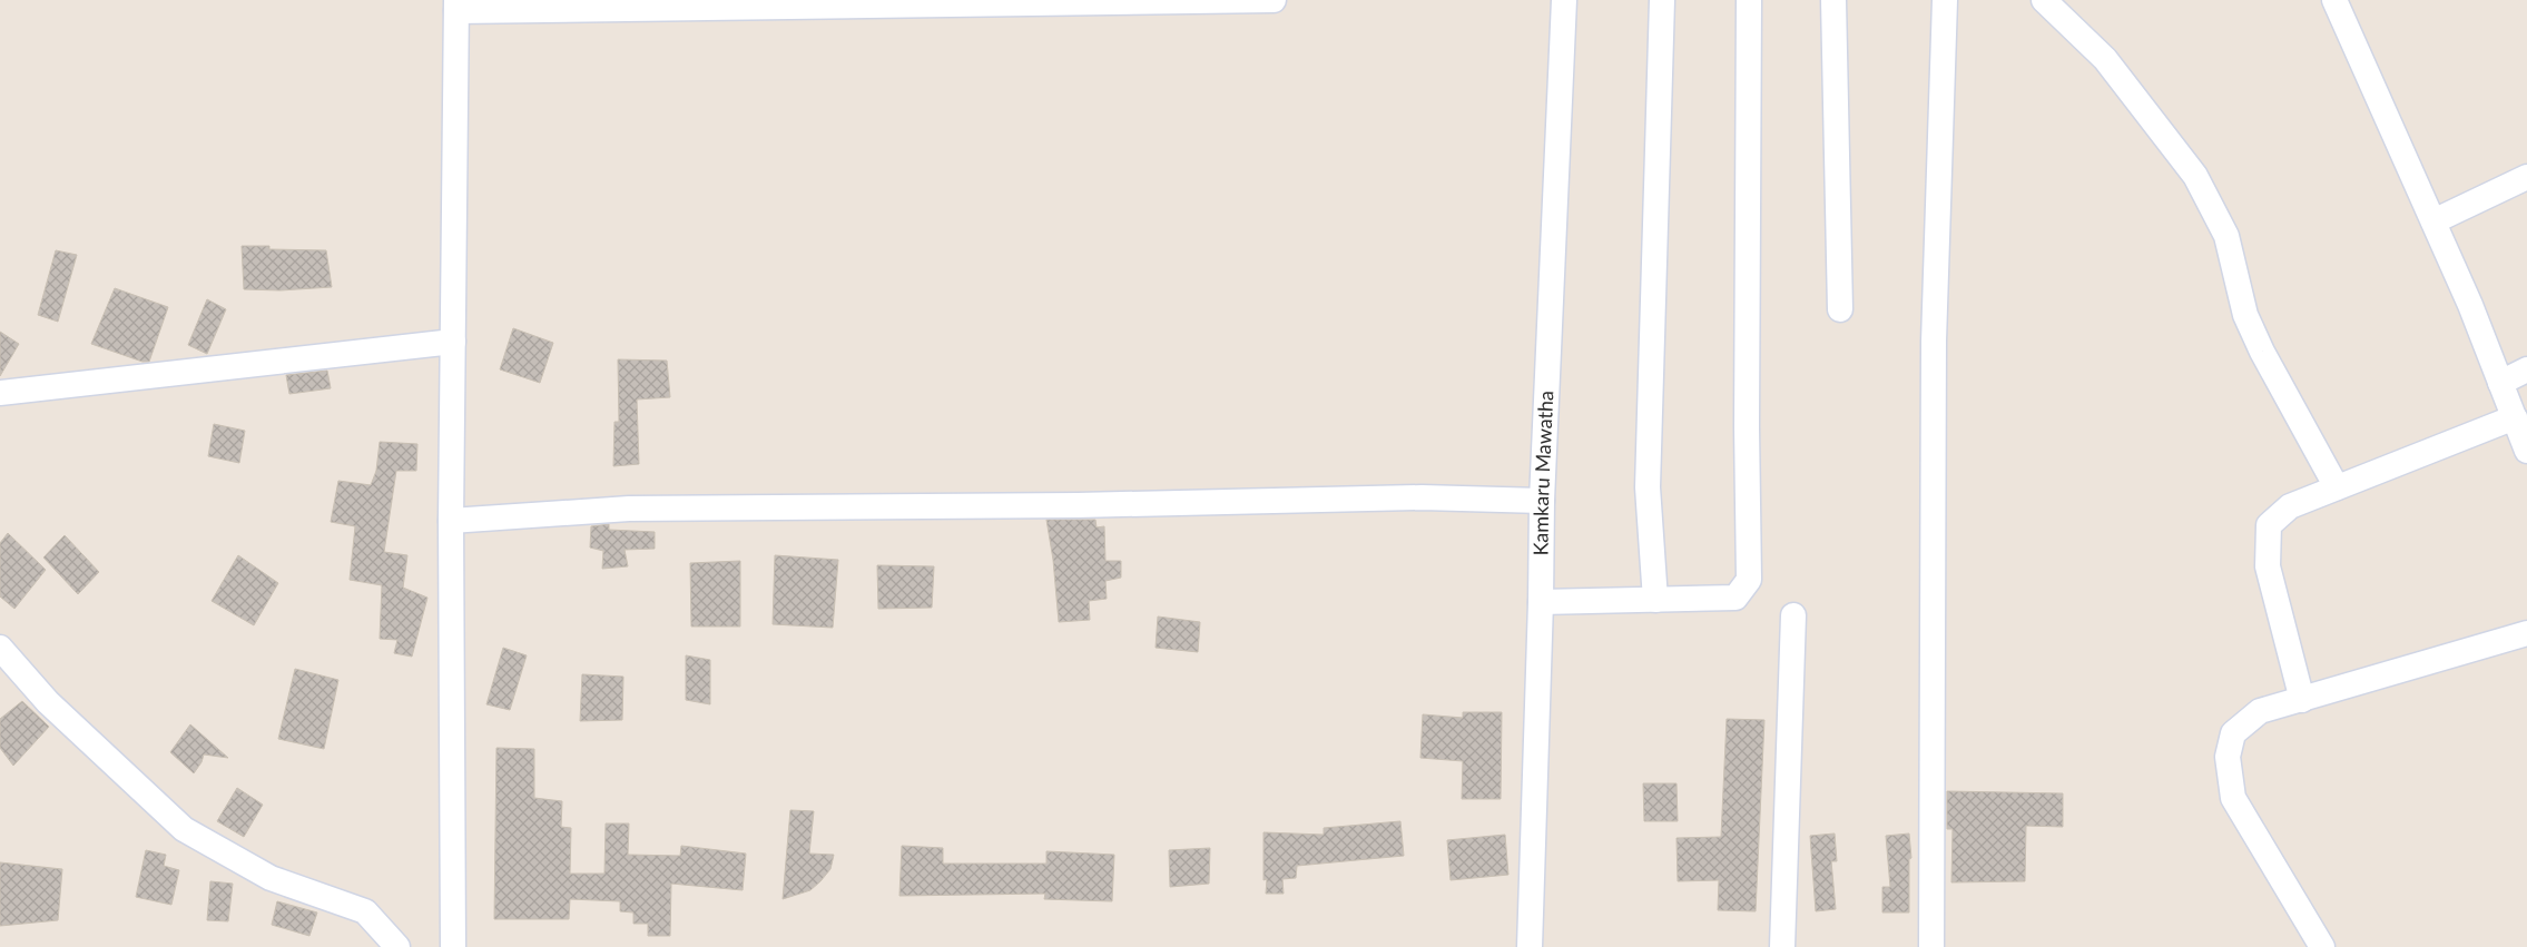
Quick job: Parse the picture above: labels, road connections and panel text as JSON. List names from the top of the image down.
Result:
{
  "streets": {
    "street": ["Kamkaru Mawatha"]
  }
}
